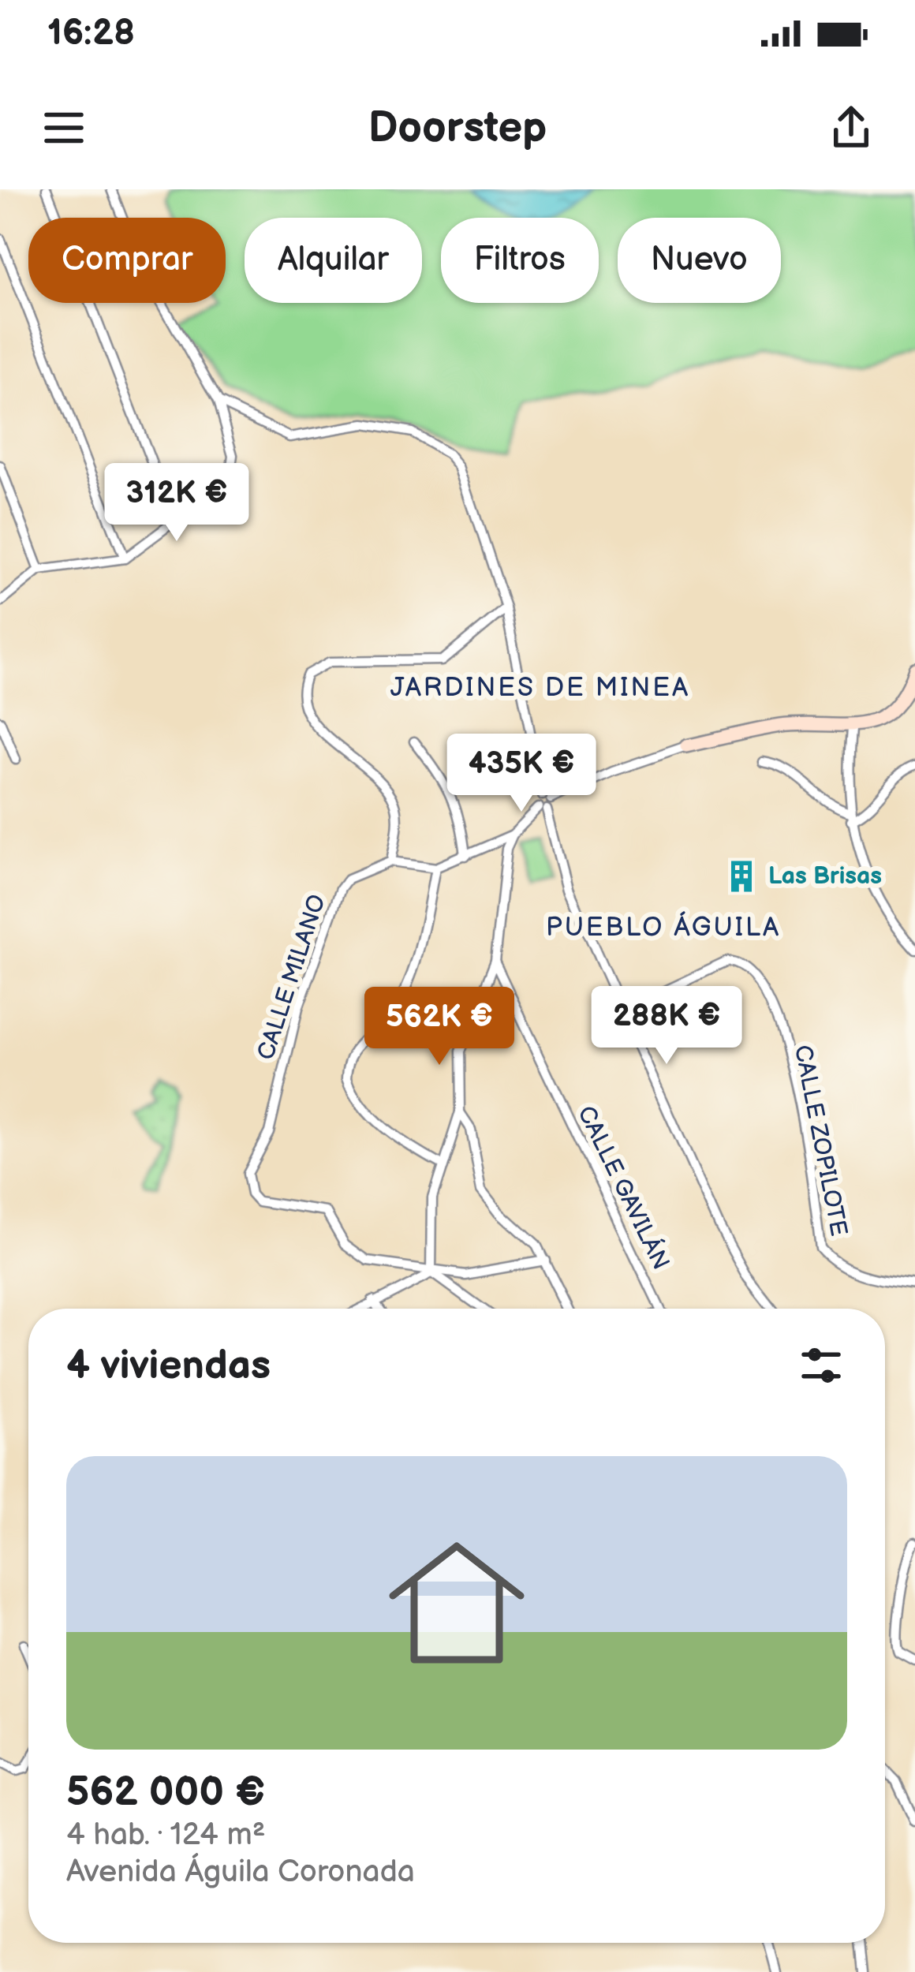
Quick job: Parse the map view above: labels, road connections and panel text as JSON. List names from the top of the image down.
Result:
{
  "streets": {
    "street": ["CALLE MILANO", "CALLE ZOPILOTE", "CALLE GAVILÁN"]
  },
  "districts": ["JARDINES DE MINEA", "PUEBLO ÁGUILA"],
  "places": {
    "building": ["Las Brisas"]
  },
  "page": {
    "status": "16:28",
    "header": "Doorstep",
    "chip": [
      "Comprar",
      "Alquilar",
      "Filtros",
      "Nuevo"
    ],
    "price": [
      "312K €",
      "435K €",
      "288K €",
      "562K €"
    ],
    "heading": "4 viviendas",
    "list": [
      {
        "name": "562 000 €",
        "note": "4 hab. · 124 m² · Avenida Águila Coronada"
      }
    ]
  }
}
